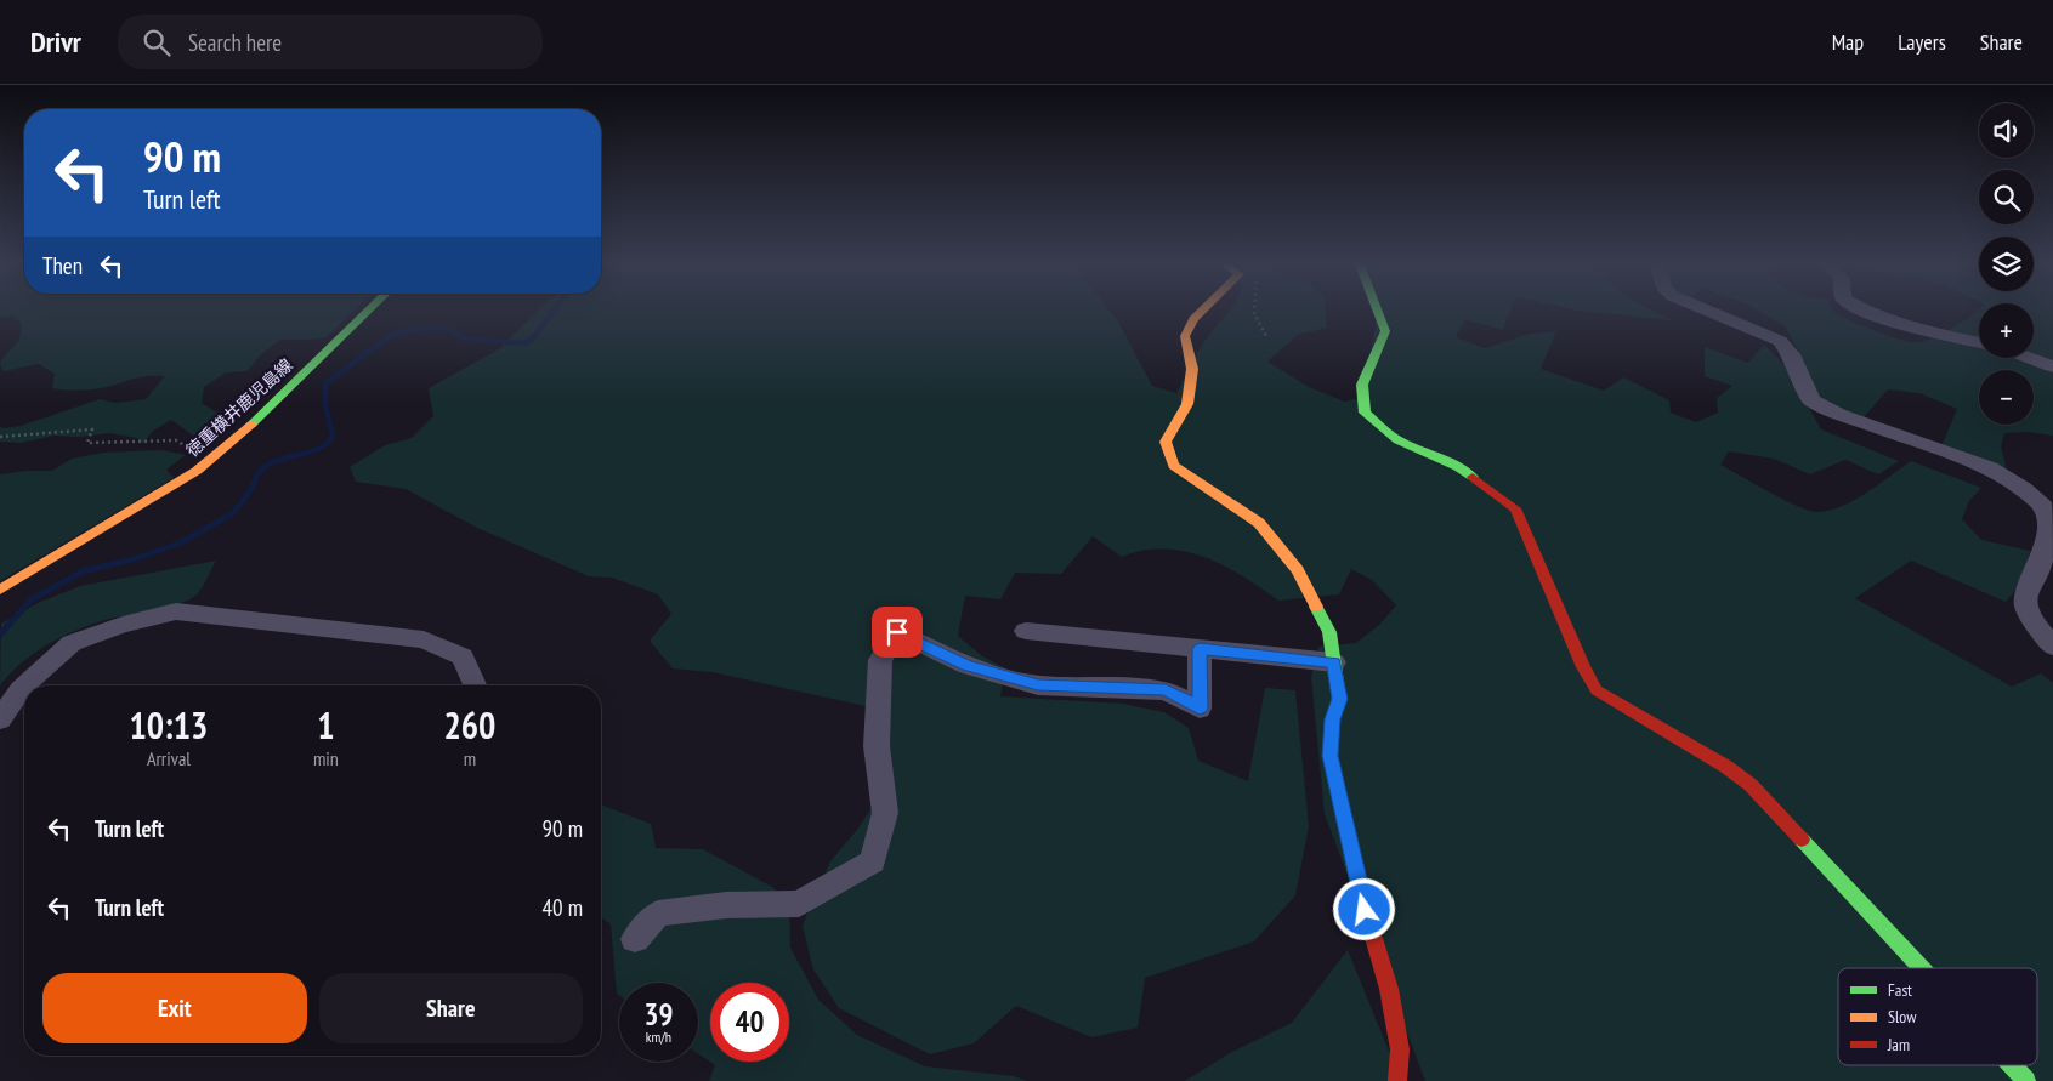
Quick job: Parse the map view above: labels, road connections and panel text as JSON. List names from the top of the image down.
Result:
{
  "streets": {
    "street": ["徳重横井鹿児島線"]
  },
  "legend": ["Fast", "Slow", "Jam"],
  "page": {
    "header": "Drivr",
    "search": "Search here",
    "nav": ["Map", "Layers", "Share"],
    "map_buttons": ["+", "−"],
    "turn": ["90 m", "Turn left"],
    "then": "Then",
    "eta": [
      "10:13",
      "Arrival",
      "1",
      "min",
      "260",
      "m"
    ],
    "list": [
      {
        "name": "Turn left",
        "value": "90 m"
      },
      {
        "name": "Turn left",
        "value": "40 m"
      }
    ],
    "buttons": ["Exit", "Share"],
    "speed": "39 km/h",
    "limit": "40"
  }
}
